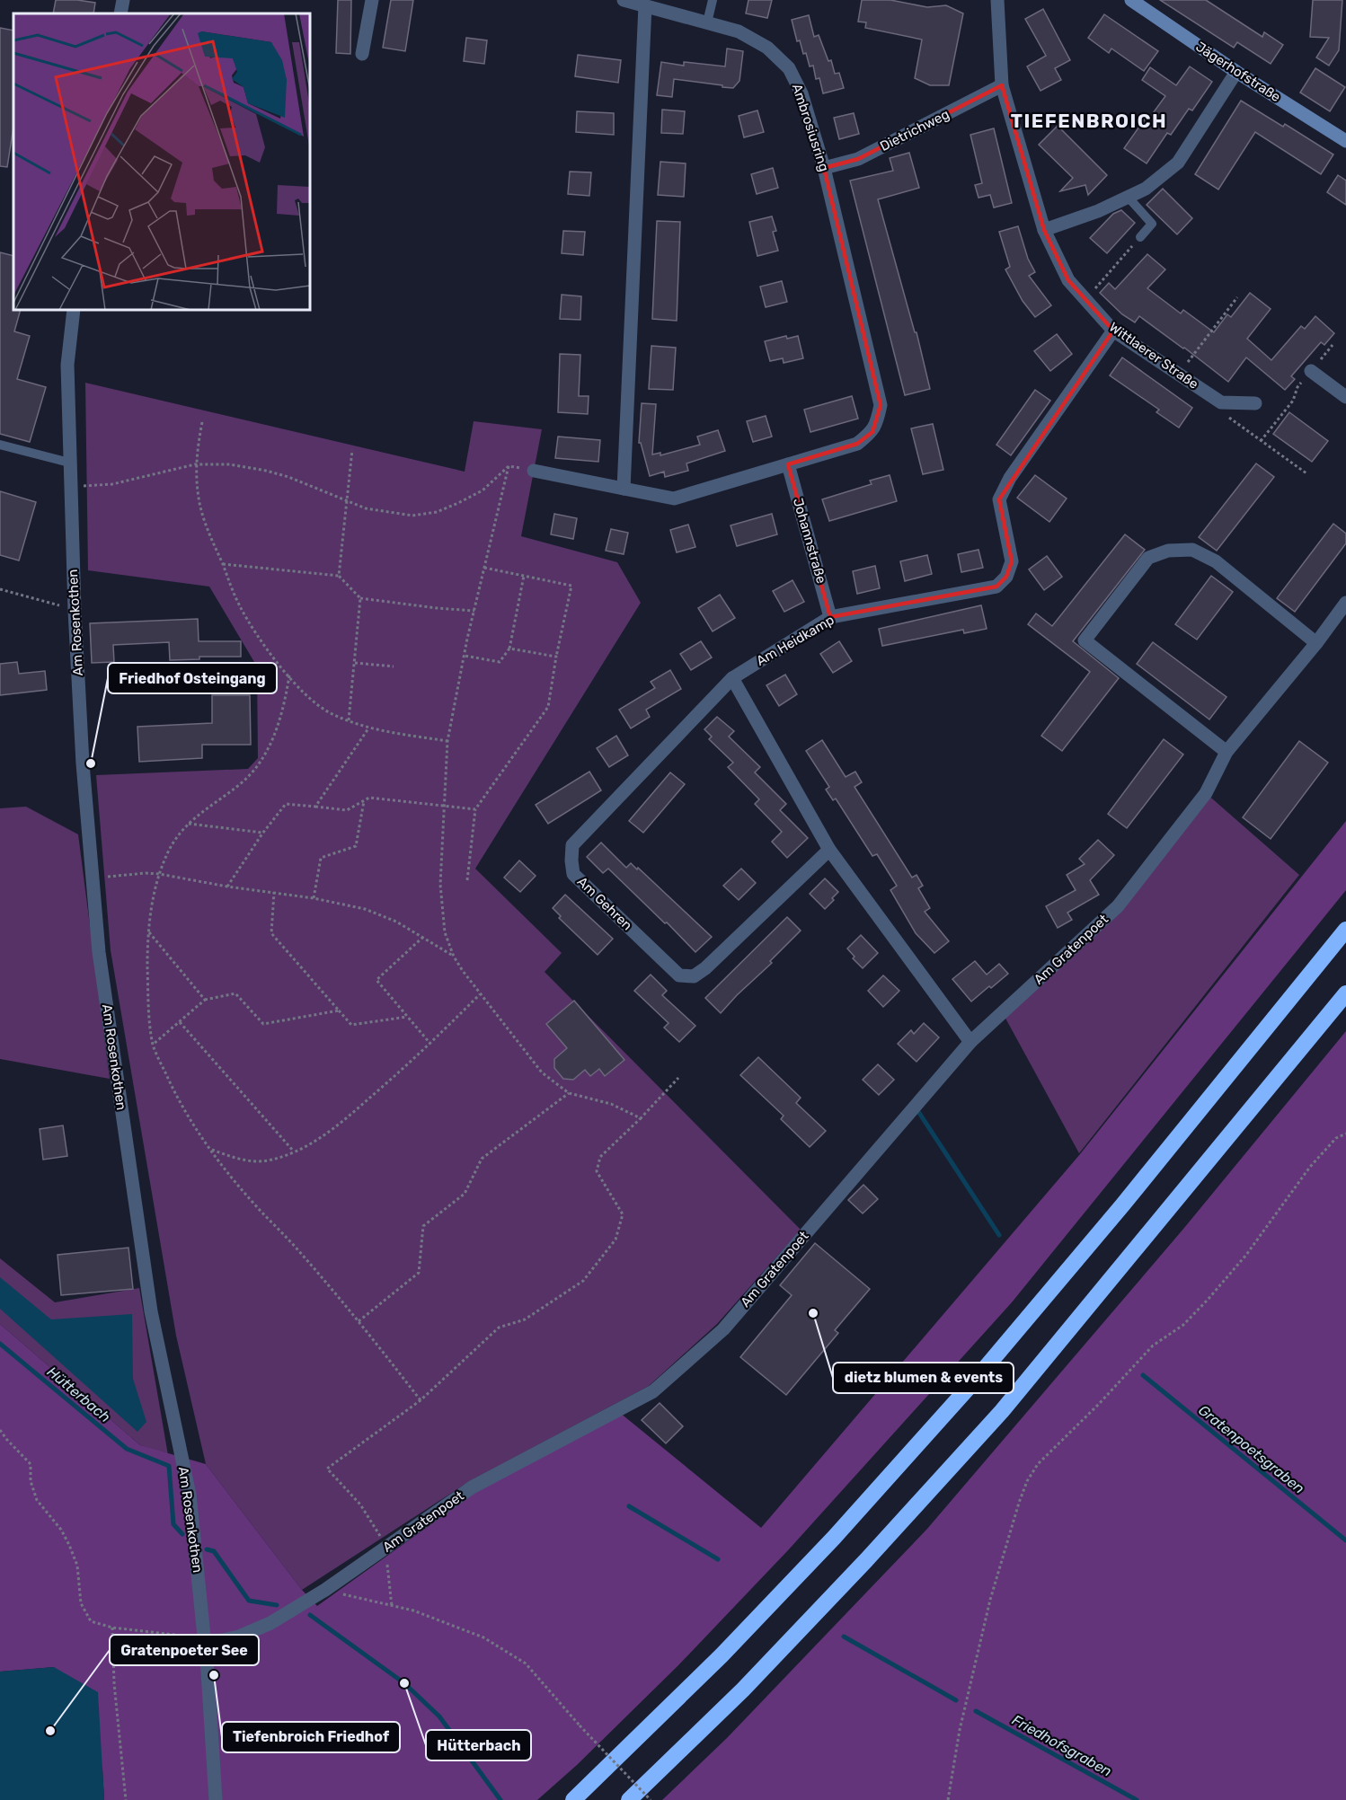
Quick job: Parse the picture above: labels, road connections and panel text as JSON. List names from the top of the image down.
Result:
{
  "streets": {
    "street": [
      "Jägerhofstraße",
      "Ambrosiusring",
      "Dietrichweg",
      "Wittlaerer Straße",
      "Johannstraße",
      "Am Rosenkothen",
      "Am Heidkamp",
      "Am Gehren",
      "Am Gratenpoet"
    ]
  },
  "crossings": [
    ["Ambrosiusring", "Dietrichweg"],
    ["Ambrosiusring", "Johannstraße"],
    ["Dietrichweg", "Wittlaerer Straße"],
    ["Wittlaerer Straße", "Am Heidkamp"],
    ["Johannstraße", "Am Heidkamp"],
    ["Am Rosenkothen", "Am Gratenpoet"],
    ["Am Heidkamp", "Am Gehren"]
  ],
  "districts": ["TIEFENBROICH"],
  "water": ["Hütterbach", "Gratenpoetsgraben", "Friedhofsgraben"],
  "places": [
    "Friedhof Osteingang",
    "dietz blumen & events",
    "Tiefenbroich Friedhof",
    "Hütterbach",
    "Gratenpoeter See"
  ]
}
